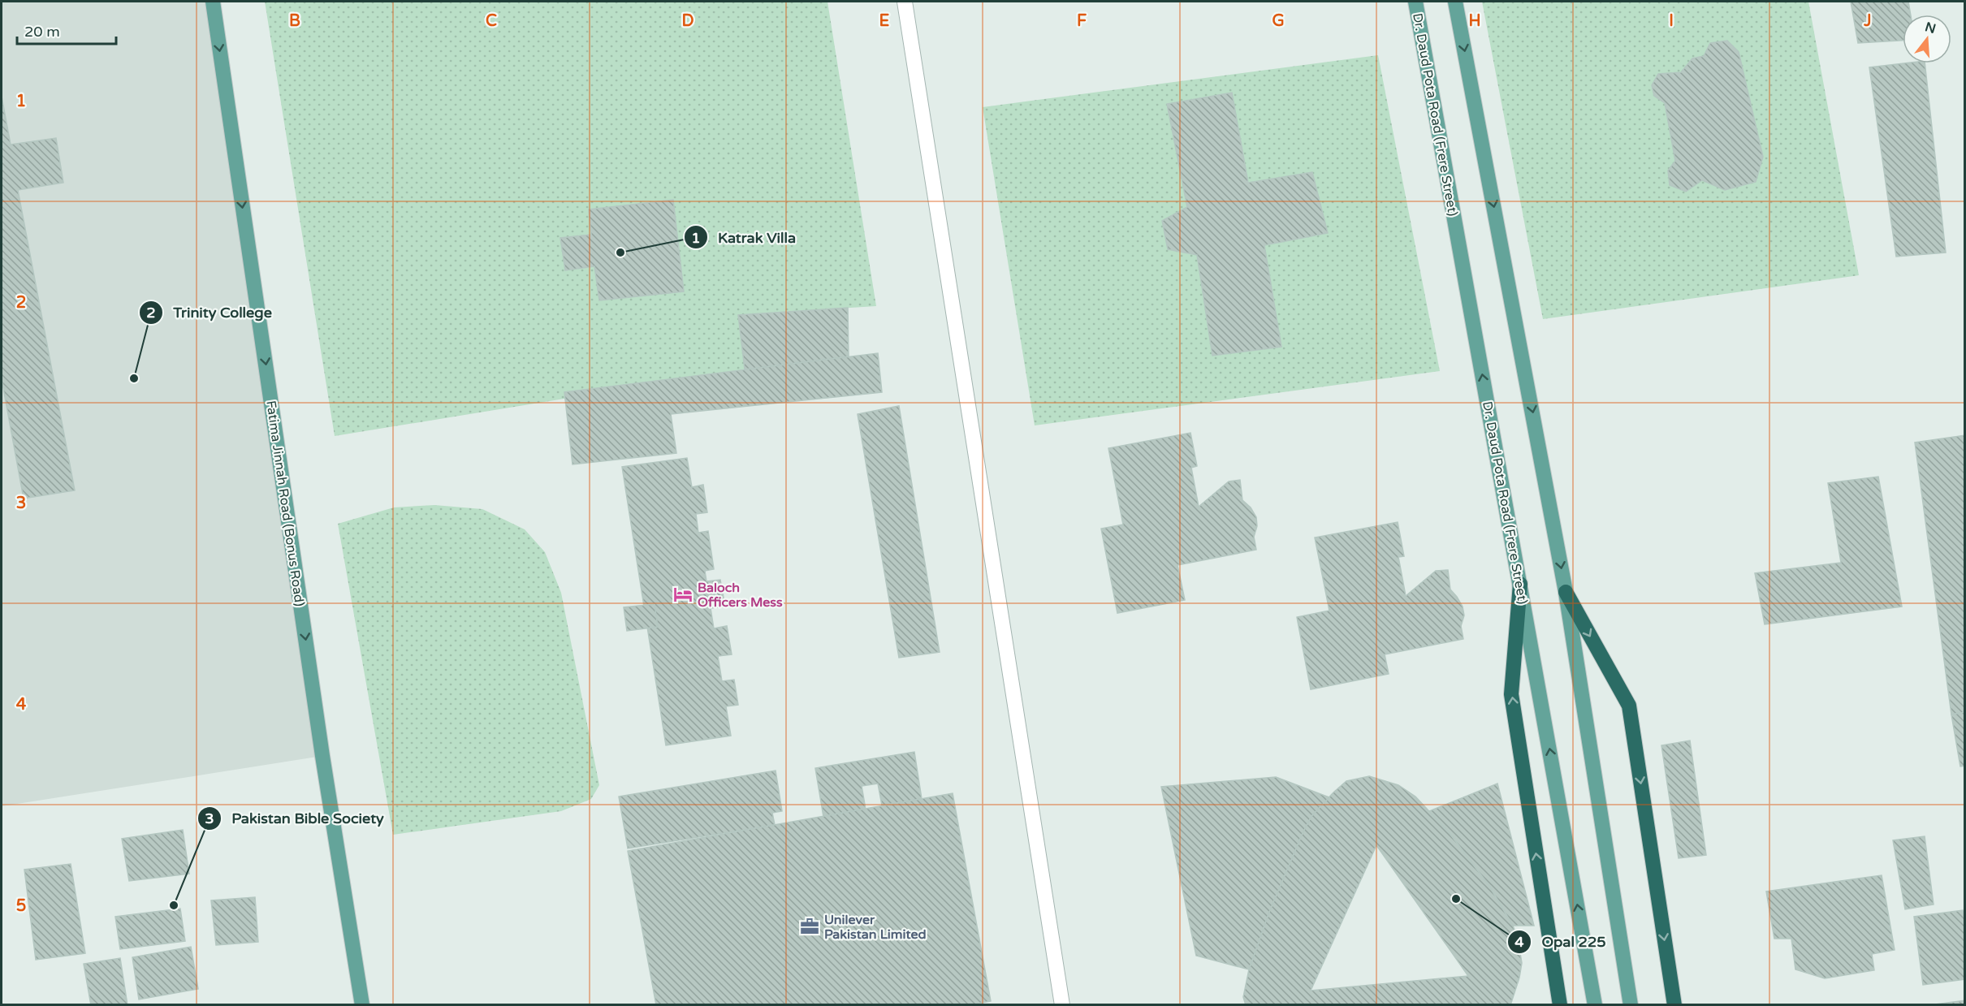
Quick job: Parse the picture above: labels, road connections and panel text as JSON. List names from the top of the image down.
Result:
{
  "streets": {
    "main road": ["Dr. Daud Pota Road (Frere Street)", "Fatima Jinnah Road (Bonus Road)"]
  },
  "one_way": ["Fatima Jinnah Road (Bonus Road)"],
  "places": {
    "other": [
      "Katrak Villa",
      "Trinity College",
      "Opal 225",
      "Pakistan Bible Society"
    ],
    "hotel": ["Baloch Officers Mess"],
    "office": ["Unilever Pakistan Limited"]
  },
  "scale_bar": "20 m",
  "north": "top",
  "grid": {
    "columns": [
      "B",
      "C",
      "D",
      "E",
      "F",
      "G",
      "H",
      "I",
      "J"
    ],
    "rows": [
      "1",
      "2",
      "3",
      "4",
      "5"
    ]
  }
}
